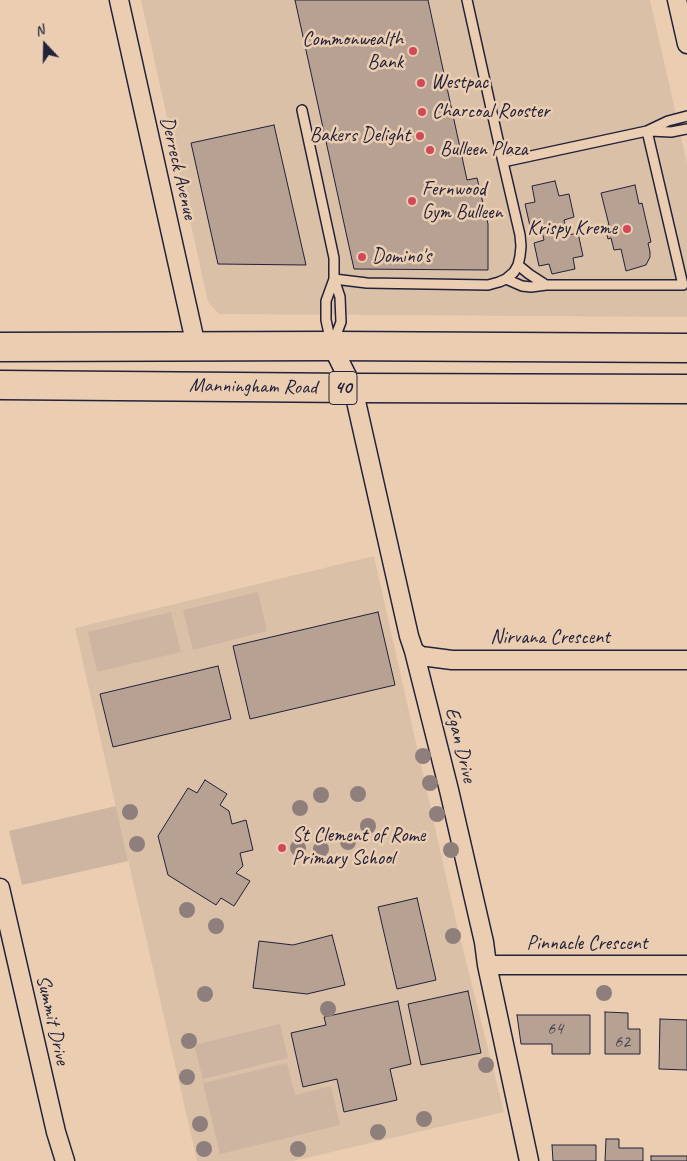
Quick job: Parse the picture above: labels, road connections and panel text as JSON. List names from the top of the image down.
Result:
{
  "streets": {
    "main road": ["Manningham Road", "40"],
    "street": [
      "Derreck Avenue",
      "Nirvana Crescent",
      "Egan Drive",
      "Pinnacle Crescent",
      "Summit Drive"
    ]
  },
  "crossings": [
    ["Derreck Avenue", "Manningham Road"],
    ["Manningham Road", "Egan Drive"],
    ["Nirvana Crescent", "Egan Drive"],
    ["Egan Drive", "Pinnacle Crescent"]
  ],
  "places": [
    "Commonwealth Bank",
    "Westpac",
    "Charcoal Rooster",
    "Bakers Delight",
    "Bulleen Plaza",
    "Fernwood Gym Bulleen",
    "Krispy Kreme",
    "Domino's",
    "St Clement of Rome Primary School"
  ],
  "house_numbers": ["64", "62"],
  "north": "top"
}
